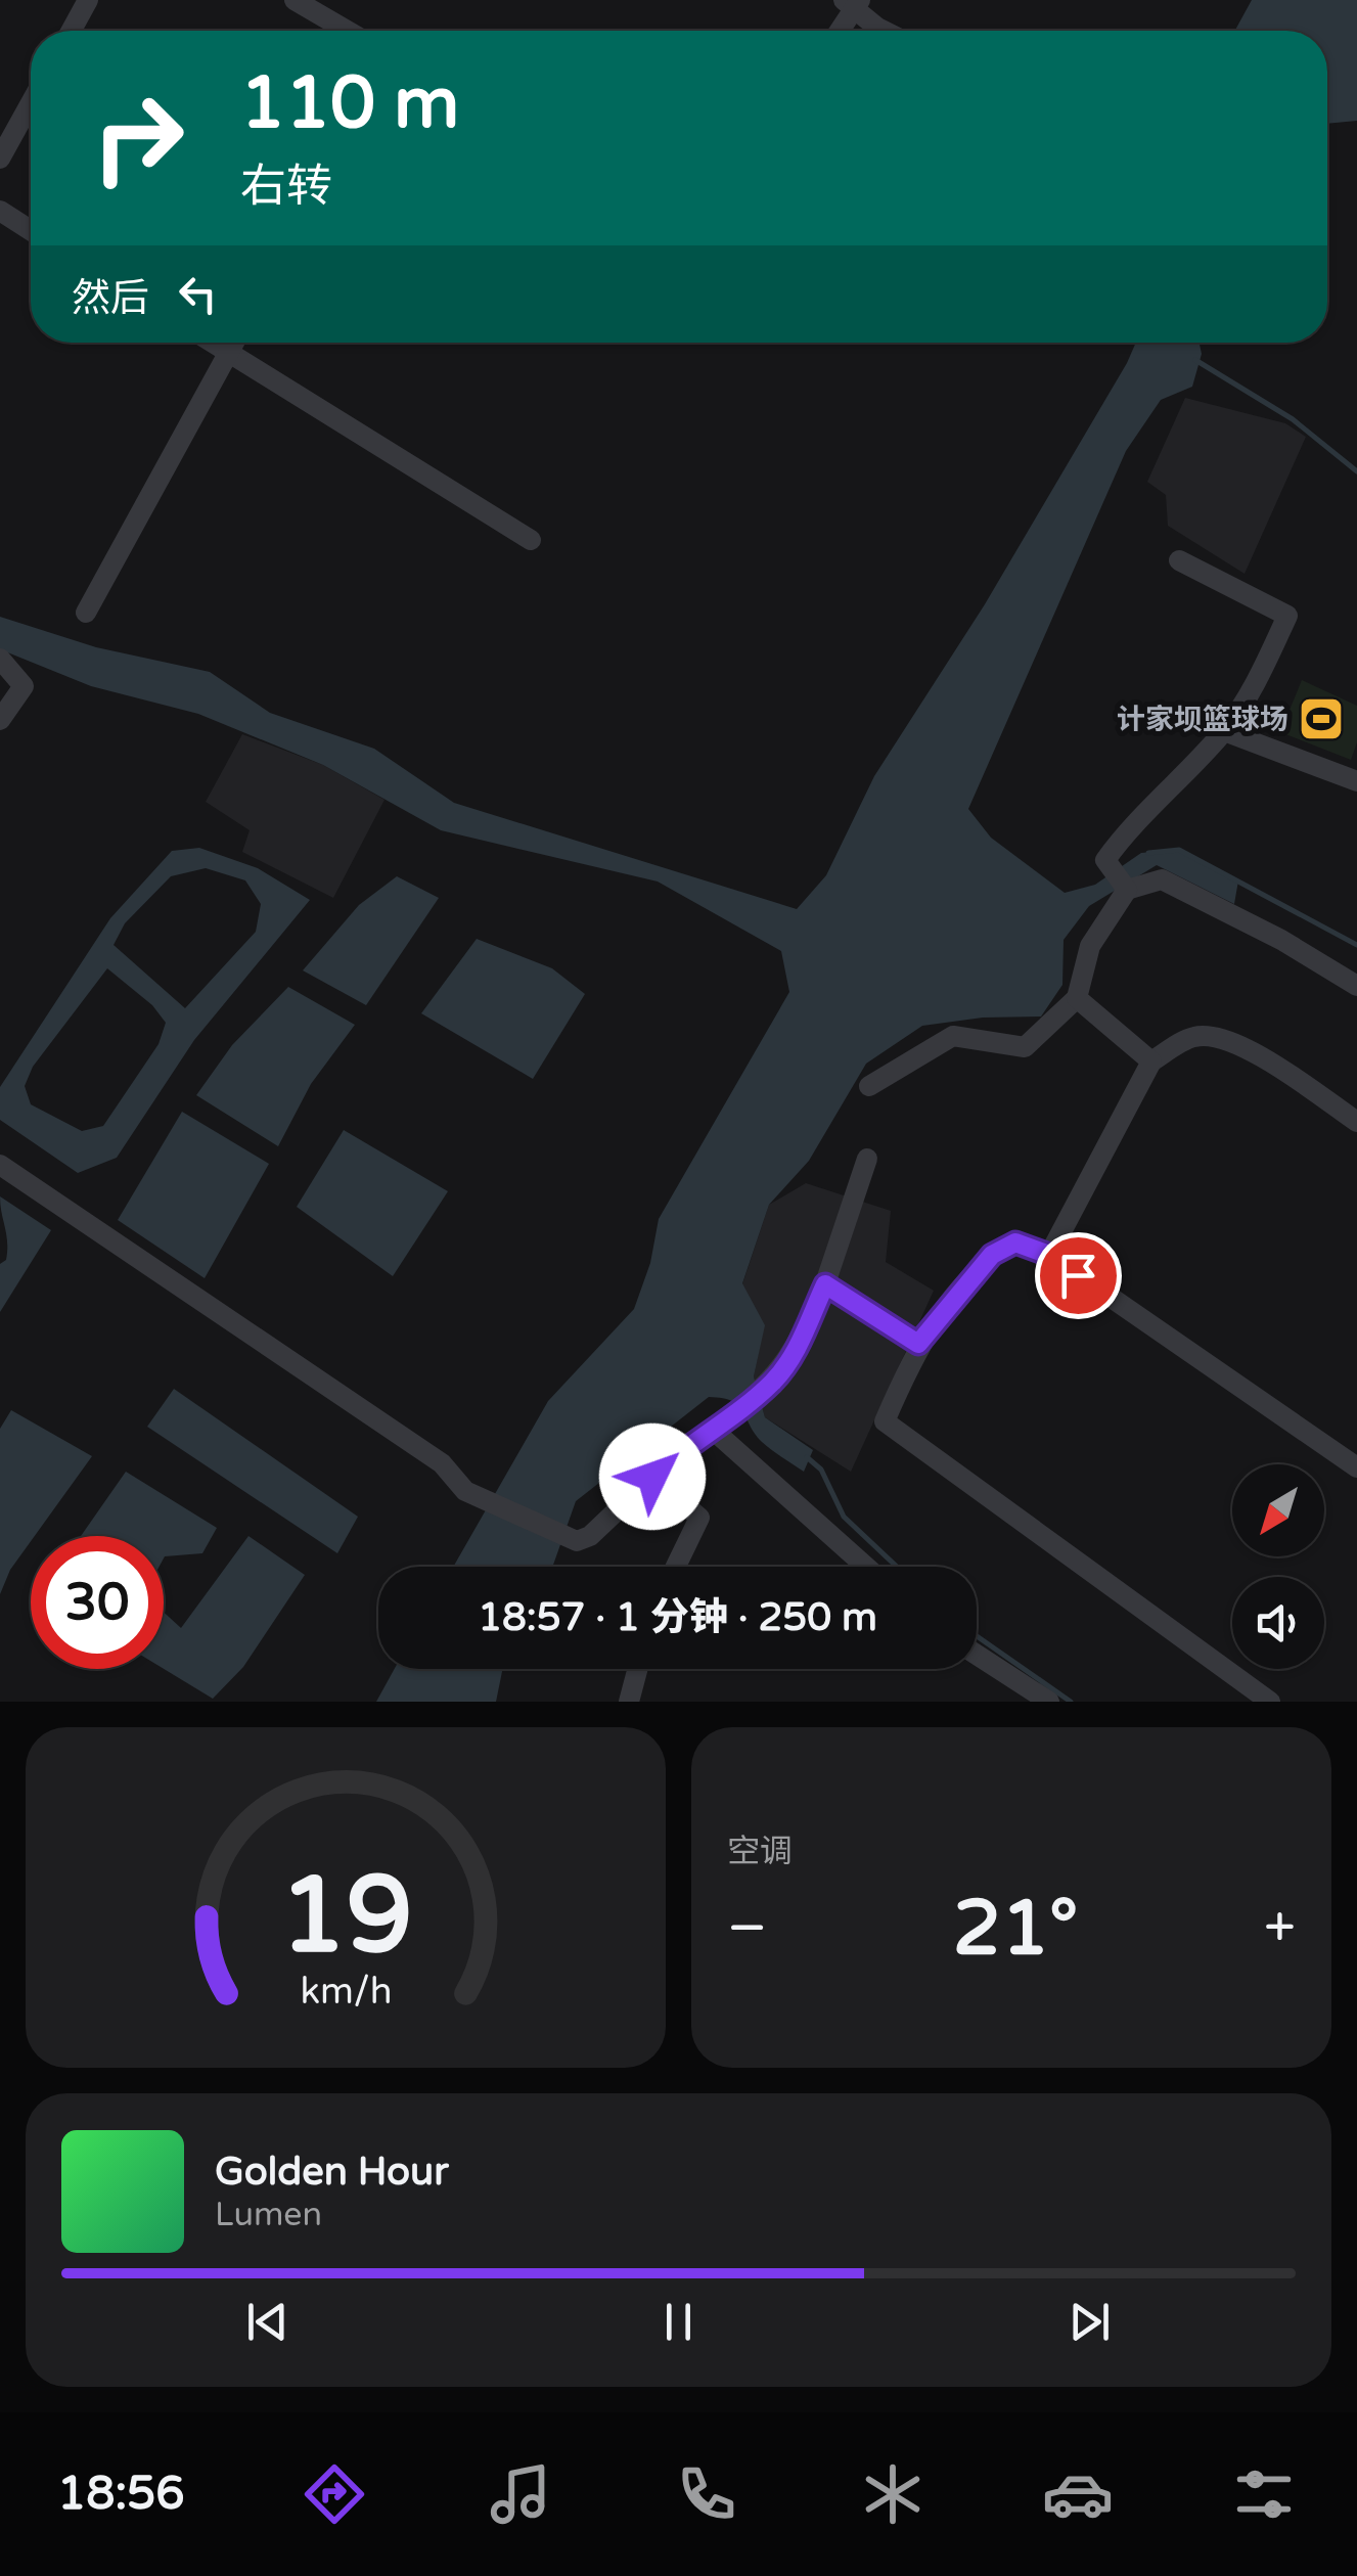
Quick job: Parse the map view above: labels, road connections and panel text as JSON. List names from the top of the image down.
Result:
{
  "places": {
    "sports": ["计家坝篮球场"]
  },
  "north": "bottom left",
  "page": {
    "turn": ["110 m", "右转"],
    "then": "然后",
    "limit": "30",
    "trip": "18:57 · 1 分钟 · 250 m",
    "tile": "空调",
    "heat": ["−", "21°", "+"],
    "song": ["Golden Hour", "Lumen"],
    "tabs": "18:56",
    "gauge": ["19", "km/h"]
  }
}
